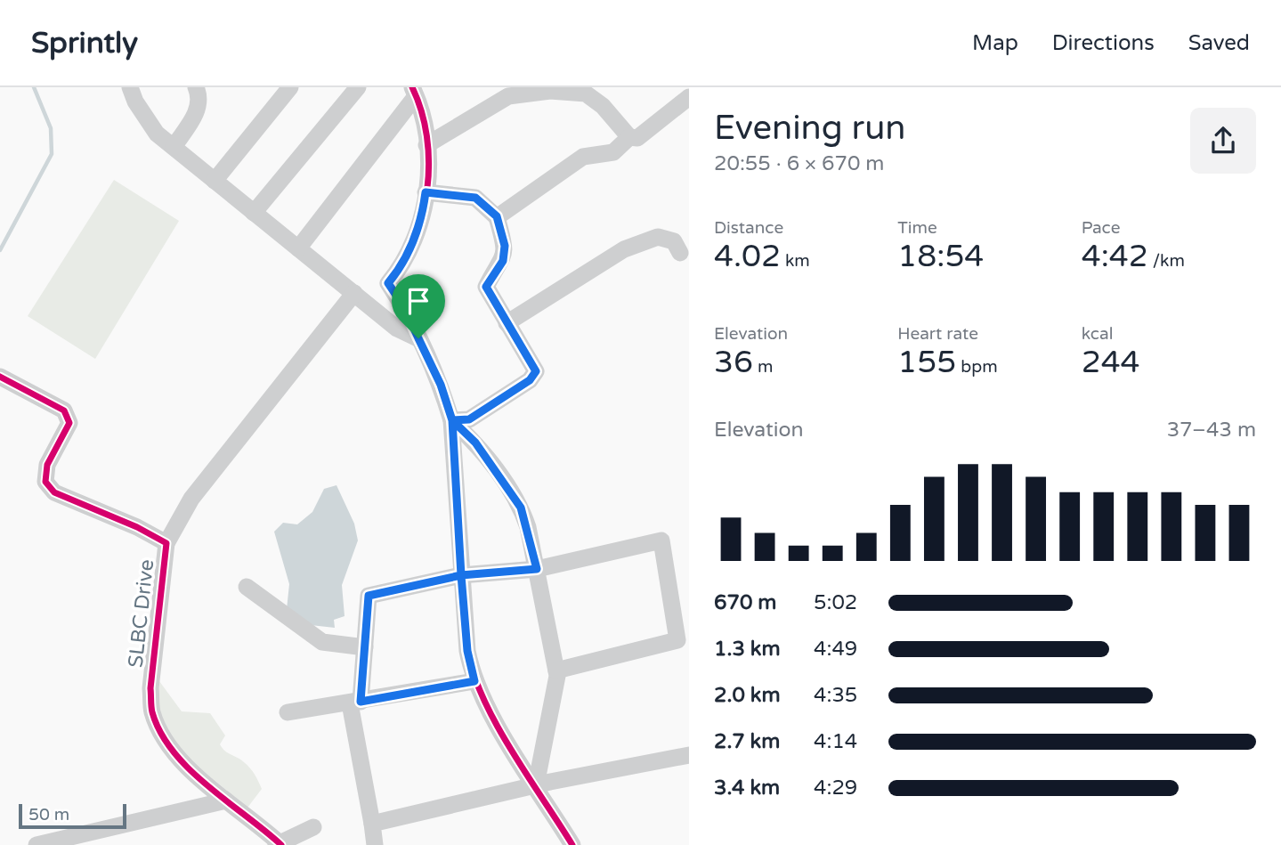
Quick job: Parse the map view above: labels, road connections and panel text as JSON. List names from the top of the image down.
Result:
{
  "streets": {
    "street": ["SLBC Drive"]
  },
  "scale_bar": "50 m",
  "page": {
    "header": "Sprintly",
    "nav": ["Map", "Directions", "Saved"],
    "heading": ["Evening run", "20:55 · 6 × 670 m"],
    "stats": [
      ["Distance", "4.02 km"],
      ["Time", "18:54"],
      ["Pace", "4:42 /km"],
      ["Elevation", "36 m"],
      ["Heart rate", "155 bpm"],
      ["kcal", "244"]
    ],
    "chart": ["Elevation", "37–43 m"],
    "list": [
      {
        "name": "670 m",
        "note": "5:02"
      },
      {
        "name": "1.3 km",
        "note": "4:49"
      },
      {
        "name": "2.0 km",
        "note": "4:35"
      },
      {
        "name": "2.7 km",
        "note": "4:14"
      },
      {
        "name": "3.4 km",
        "note": "4:29"
      }
    ],
    "scale": "50 m"
  }
}
